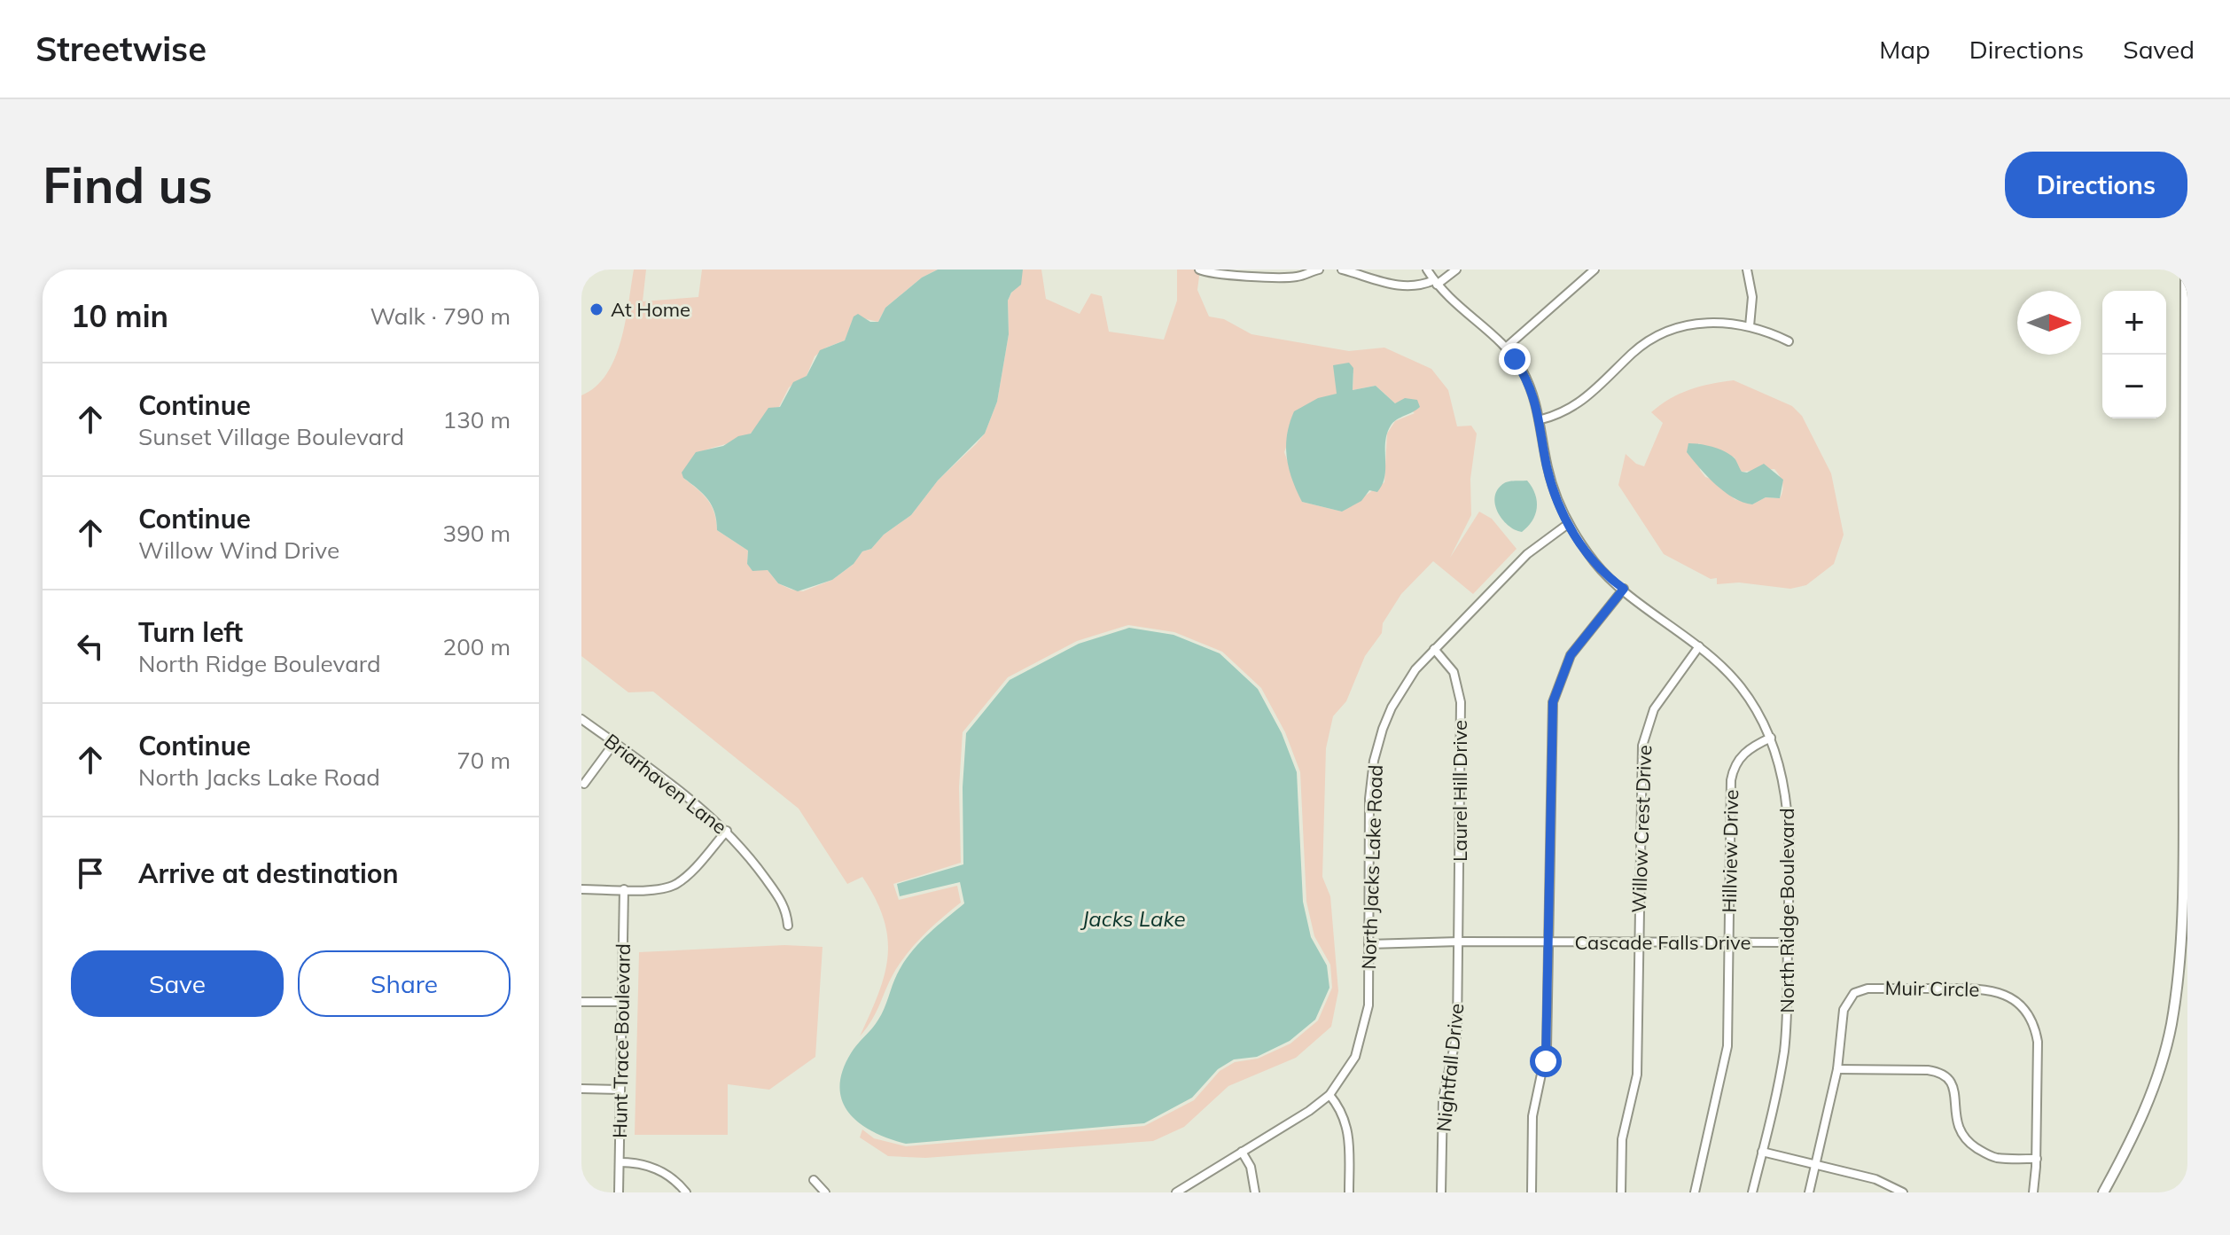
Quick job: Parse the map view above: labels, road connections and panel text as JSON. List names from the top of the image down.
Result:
{
  "streets": {
    "street": [
      "Briarhaven Lane",
      "Laurel Hill Drive",
      "Willow Crest Drive",
      "Hillview Drive",
      "North Jacks Lake Road",
      "North Ridge Boulevard",
      "Cascade Falls Drive",
      "Muir Circle",
      "Hunt Trace Boulevard",
      "Nightfall Drive"
    ]
  },
  "crossings": [
    ["Laurel Hill Drive", "North Jacks Lake Road"],
    ["Laurel Hill Drive", "Cascade Falls Drive"],
    ["Laurel Hill Drive", "Nightfall Drive"],
    ["Willow Crest Drive", "North Ridge Boulevard"],
    ["Willow Crest Drive", "Cascade Falls Drive"],
    ["Hillview Drive", "North Ridge Boulevard"],
    ["Hillview Drive", "Cascade Falls Drive"],
    ["North Jacks Lake Road", "North Ridge Boulevard"],
    ["North Jacks Lake Road", "Cascade Falls Drive"],
    ["North Ridge Boulevard", "Cascade Falls Drive"],
    ["Cascade Falls Drive", "Nightfall Drive"]
  ],
  "water": ["Jacks Lake"],
  "places": ["At Home"],
  "north": "right",
  "page": {
    "header": "Streetwise",
    "nav": ["Map", "Directions", "Saved"],
    "buttons": [
      "Directions",
      ["Save", "Share"]
    ],
    "title": "Find us",
    "heading": ["10 min", "Walk · 790 m"],
    "map_buttons": ["+", "−"],
    "list": [
      ["Continue", "Sunset Village Boulevard", "130 m"],
      ["Continue", "Willow Wind Drive", "390 m"],
      ["Turn left", "North Ridge Boulevard", "200 m"],
      ["Continue", "North Jacks Lake Road", "70 m"],
      "Arrive at destination"
    ]
  }
}
